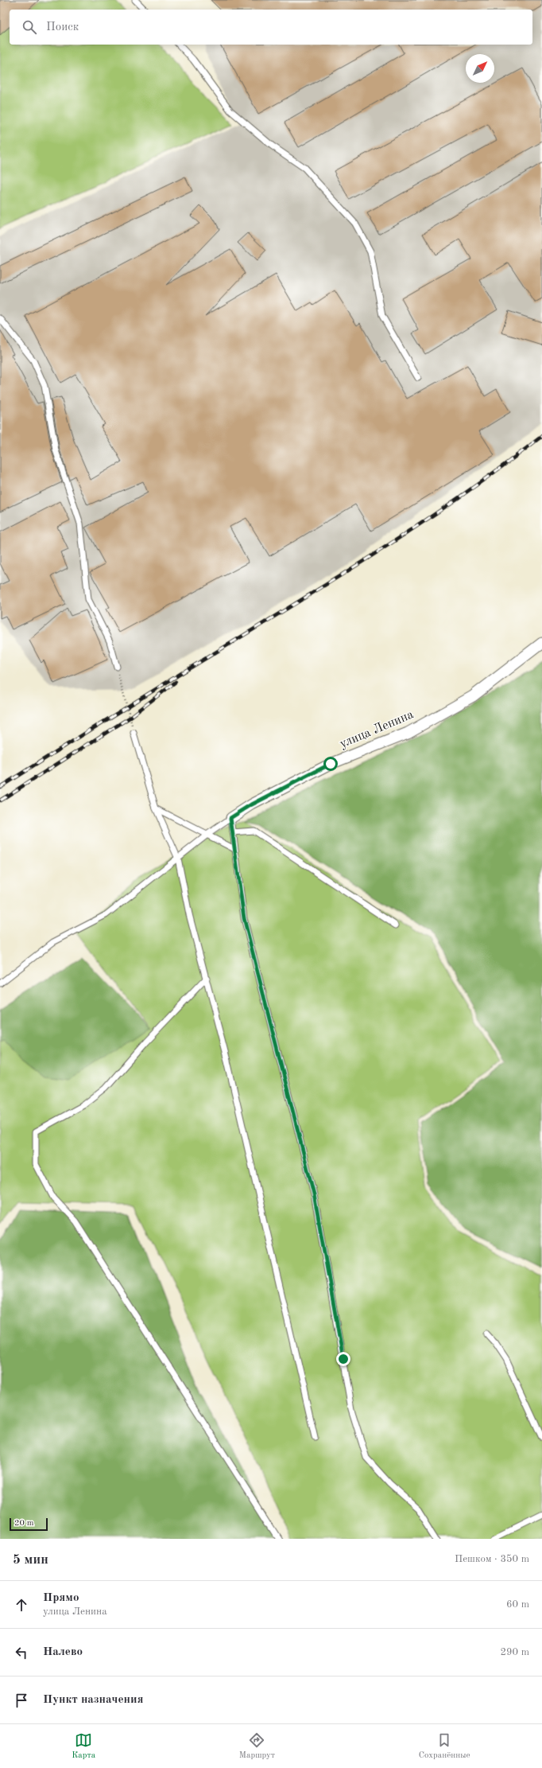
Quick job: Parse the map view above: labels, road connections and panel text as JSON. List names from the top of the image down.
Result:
{
  "streets": {
    "street": ["улица Ленина"]
  },
  "scale_bar": "20 m",
  "north": "top right",
  "page": {
    "search": "Поиск",
    "scale": "20 m",
    "heading": ["5 мин", "Пешком · 350 m"],
    "list": [
      ["Прямо", "улица Ленина", "60 m"],
      ["Налево", "290 m"],
      "Пункт назначения"
    ],
    "nav": ["Карта", "Маршрут", "Сохранённые"]
  }
}
